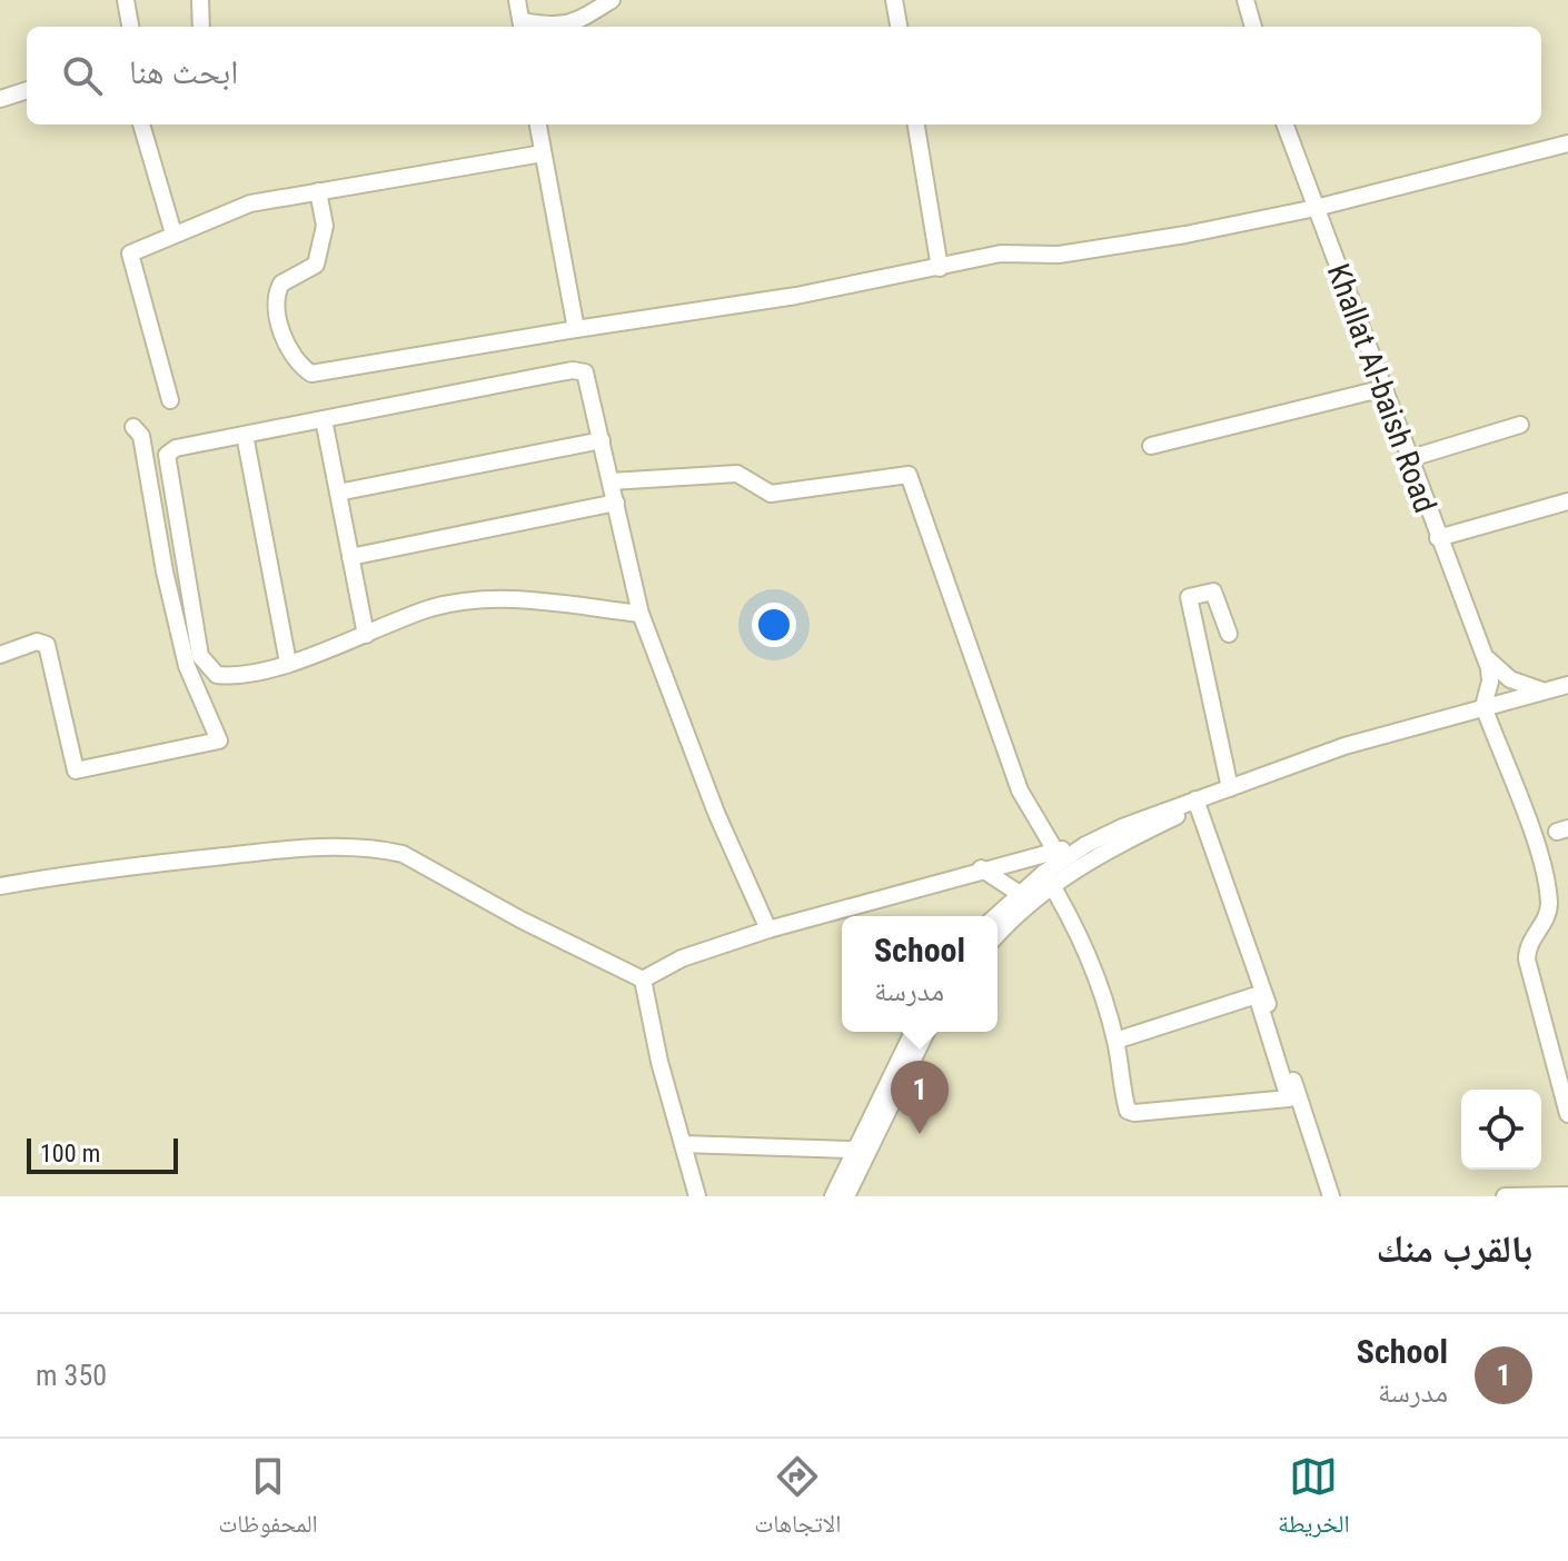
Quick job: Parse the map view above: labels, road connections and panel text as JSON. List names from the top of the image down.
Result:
{
  "streets": {
    "street": ["Khallat Al-baish Road"]
  },
  "scale_bar": "100 m",
  "page": {
    "search": "ابحث هنا",
    "popup": ["School", "مدرسة"],
    "pins": "1",
    "scale": "100 m",
    "heading": "بالقرب منك",
    "list": [
      {
        "mark": "1",
        "name": "School",
        "note": "مدرسة",
        "value": "350 m"
      }
    ],
    "nav": ["الخريطة", "الاتجاهات", "المحفوظات"]
  }
}
